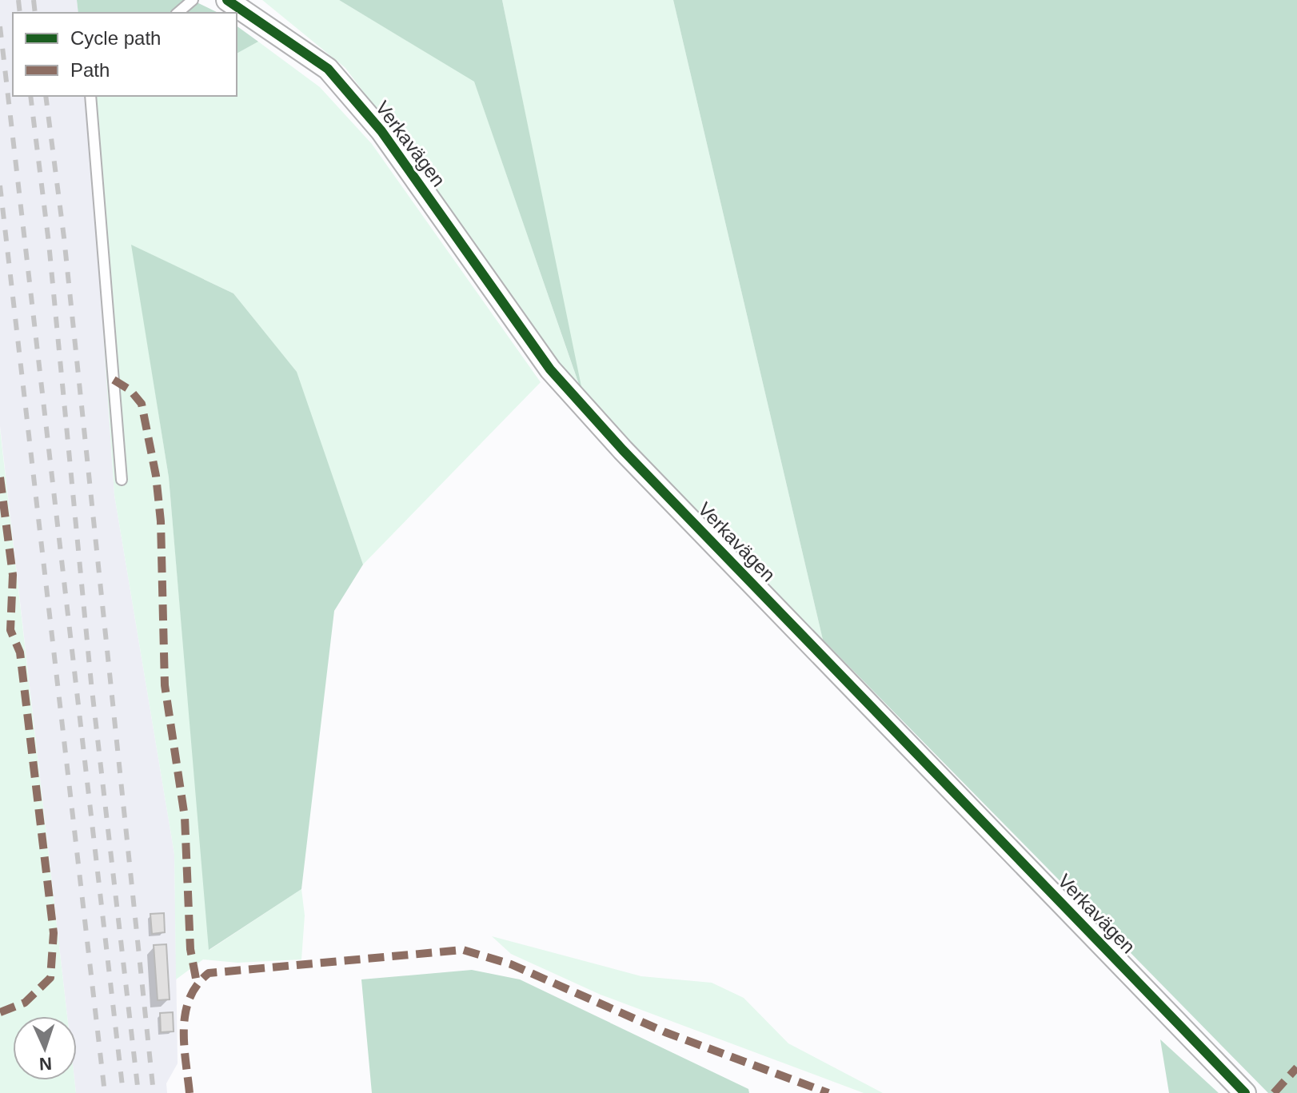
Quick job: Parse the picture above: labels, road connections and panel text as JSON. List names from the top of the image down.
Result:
{
  "streets": {
    "street": ["Verkavägen"]
  },
  "legend": ["Cycle path", "Path"],
  "north": "bottom"
}
